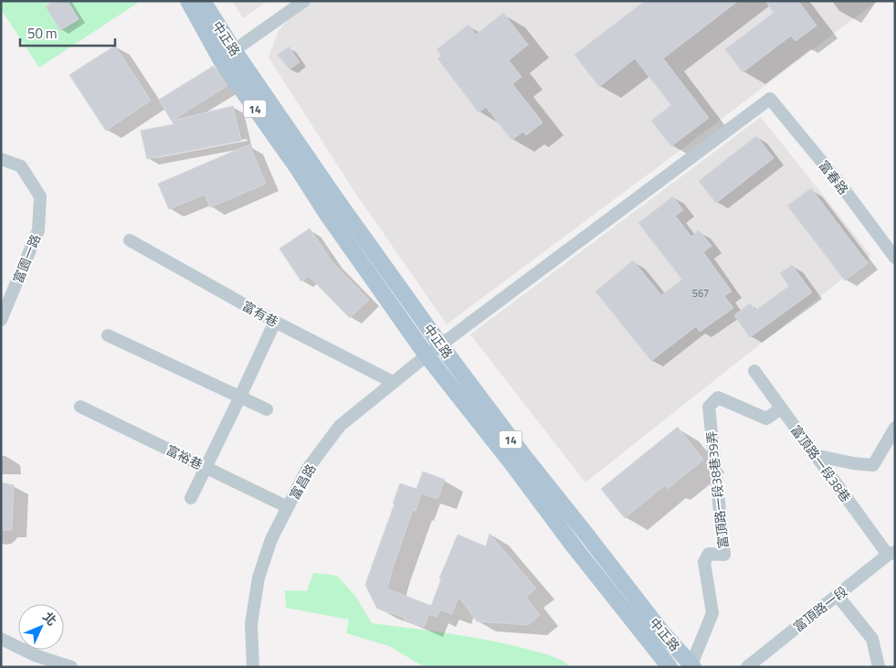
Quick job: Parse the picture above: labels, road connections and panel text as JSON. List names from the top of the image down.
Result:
{
  "streets": {
    "main road": ["中正路", "14"],
    "street": [
      "富春路",
      "富園一路",
      "富有巷",
      "富裕巷",
      "富頂路一段38巷",
      "富昌路",
      "富頂路一段38巷39弄",
      "富頂路一段"
    ]
  },
  "crossings": [
    ["中正路", "富昌路"],
    ["中正路", "富頂路一段38巷39弄"],
    ["富春路", "富昌路"],
    ["富有巷", "富昌路"],
    ["富裕巷", "富昌路"],
    ["富頂路一段38巷", "富頂路一段38巷39弄"],
    ["富頂路一段38巷", "富頂路一段"]
  ],
  "house_numbers": ["567"],
  "scale_bar": "50 m",
  "north": "top right"
}
